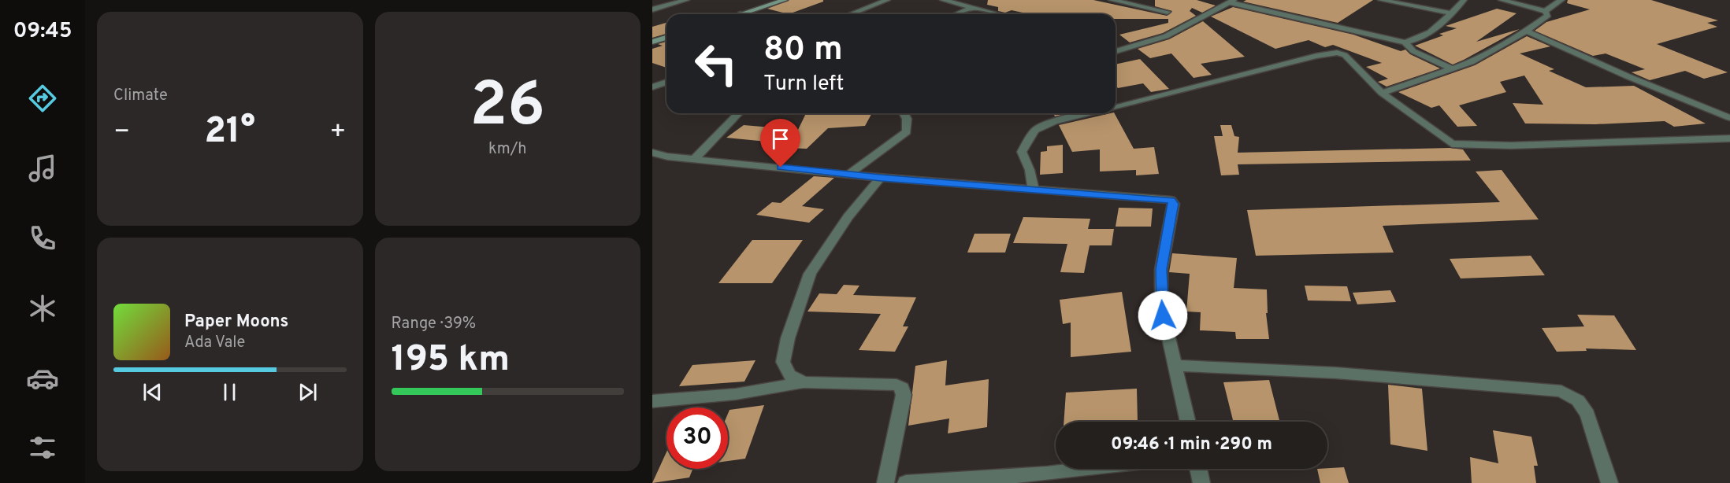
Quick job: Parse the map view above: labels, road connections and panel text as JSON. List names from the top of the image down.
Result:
{
  "page": {
    "tabs": "09:45",
    "tile": [
      "Climate",
      ["26", "km/h"],
      ["Range · 39%", "195 km"]
    ],
    "turn": ["80 m", "Turn left"],
    "heat": ["−", "21°", "+"],
    "song": ["Paper Moons", "Ada Vale"],
    "limit": "30",
    "trip": "09:46 · 1 min · 290 m"
  }
}
